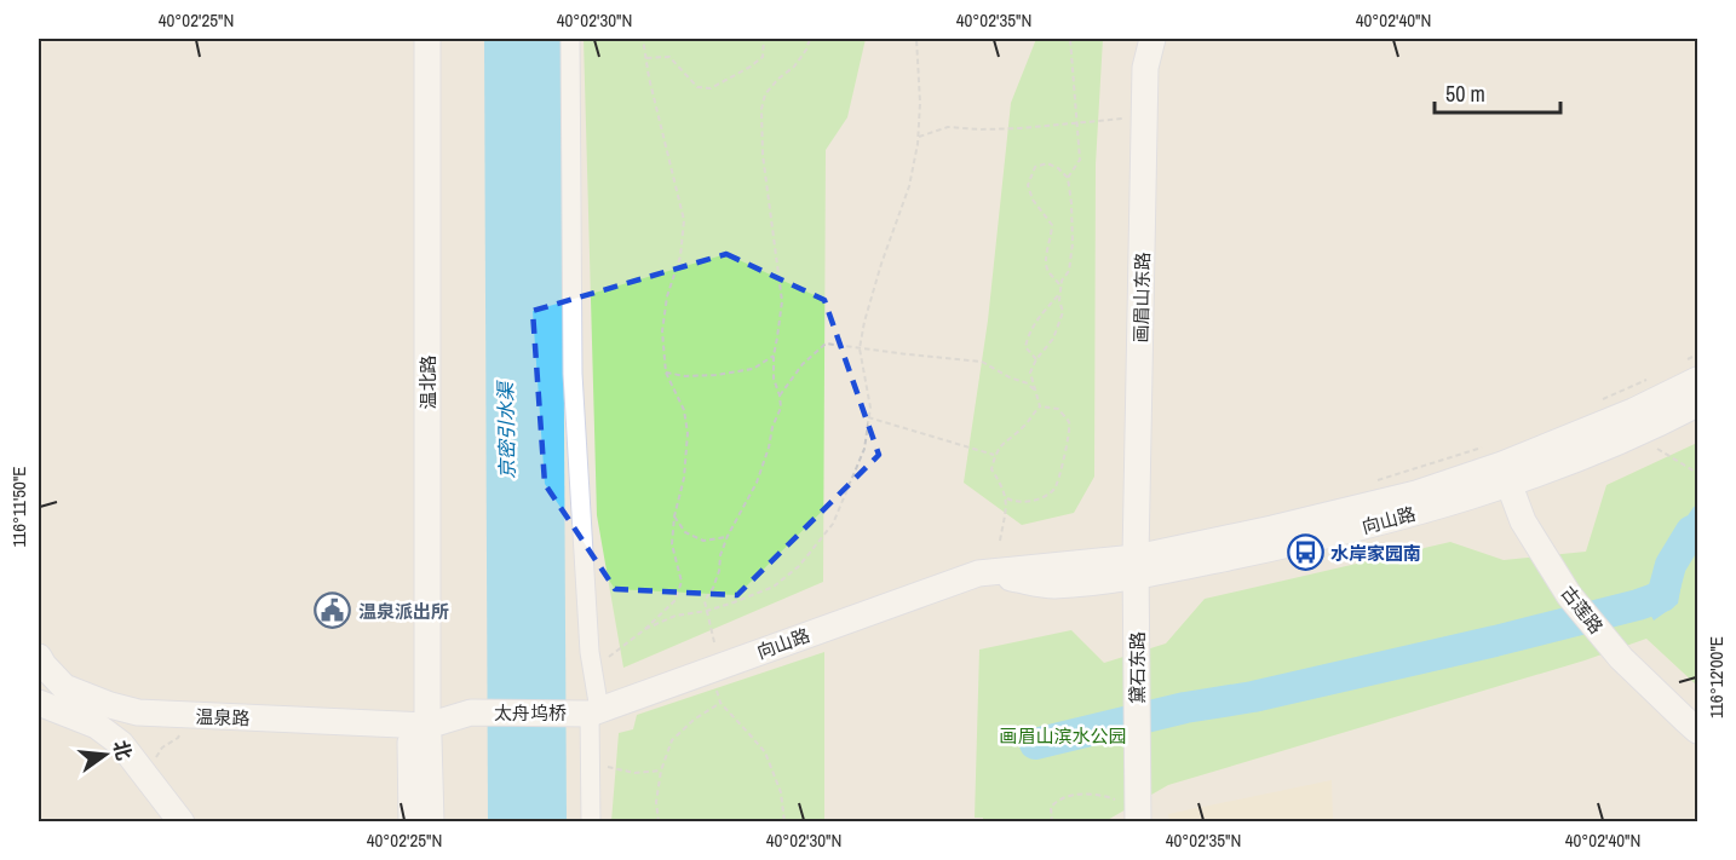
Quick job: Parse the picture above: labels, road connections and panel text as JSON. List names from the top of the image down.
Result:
{
  "streets": {
    "main road": [
      "画眉山东路",
      "温北路",
      "向山路",
      "古莲路",
      "黛石东路",
      "太舟坞桥",
      "温泉路"
    ]
  },
  "crossings": [
    ["画眉山东路", "向山路"],
    ["画眉山东路", "黛石东路"],
    ["温北路", "太舟坞桥"],
    ["温北路", "温泉路"],
    ["向山路", "古莲路"],
    ["向山路", "黛石东路"],
    ["向山路", "太舟坞桥"],
    ["太舟坞桥", "温泉路"]
  ],
  "water": ["京密引水渠"],
  "parks": ["画眉山滨水公园"],
  "places": {
    "bus stop": ["水岸家园南"],
    "public building": ["温泉派出所"]
  },
  "scale_bar": "50 m",
  "north": "right",
  "coordinates": [
    "40°02'25\"N",
    "40°02'30\"N",
    "40°02'35\"N",
    "40°02'40\"N",
    "116°11'50\"E",
    "116°12'00\"E"
  ]
}
